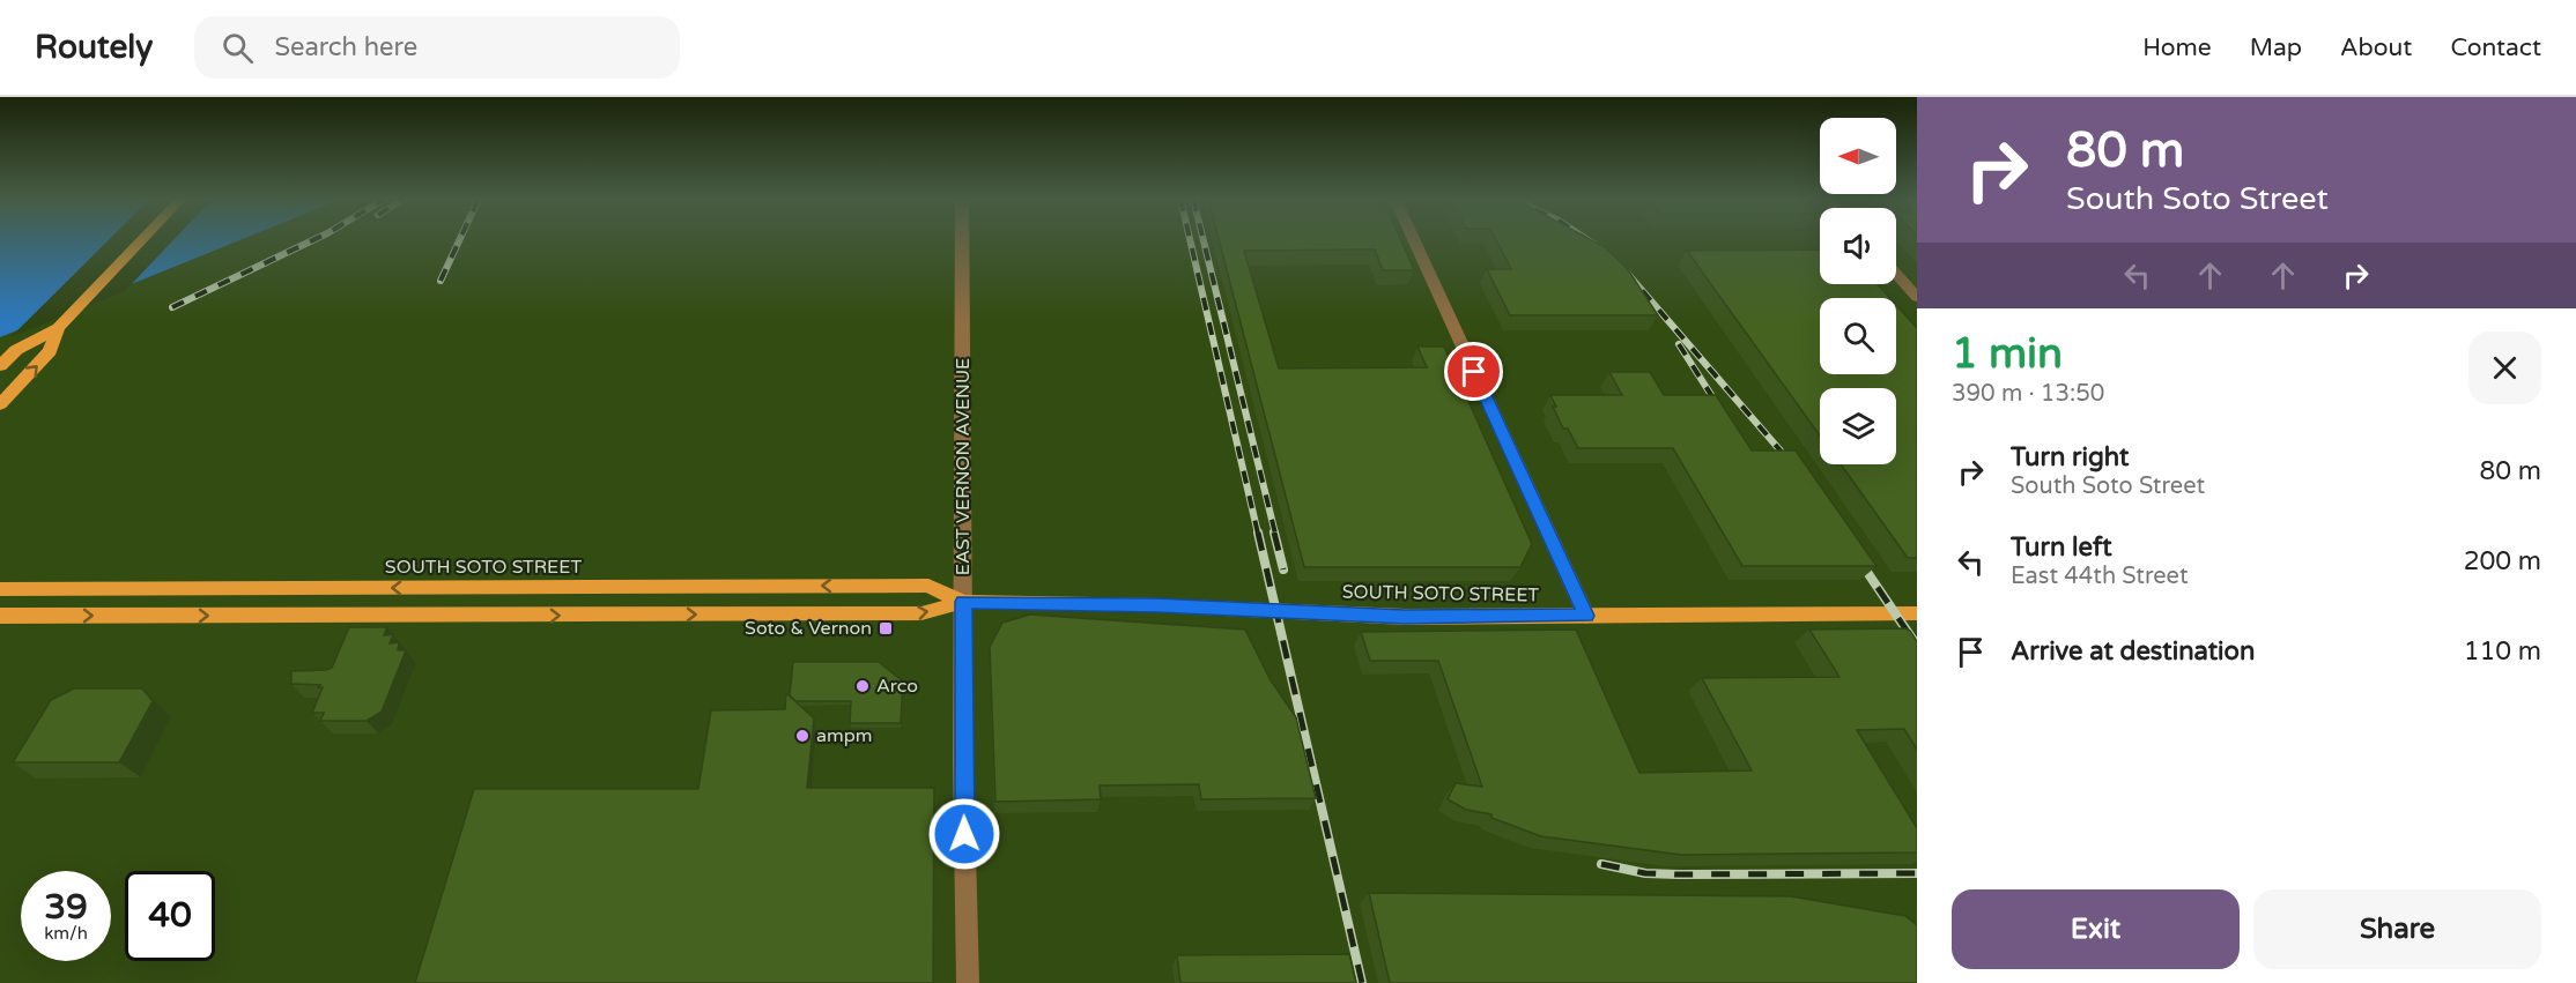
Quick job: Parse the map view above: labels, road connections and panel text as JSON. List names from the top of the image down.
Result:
{
  "streets": {
    "main road": ["SOUTH SOTO STREET"],
    "street": ["EAST VERNON AVENUE"]
  },
  "crossings": [
    ["EAST VERNON AVENUE", "SOUTH SOTO STREET"]
  ],
  "places": {
    "transit": ["Soto & Vernon"],
    "other": ["Arco", "ampm"]
  },
  "north": "left",
  "page": {
    "header": "Routely",
    "search": "Search here",
    "nav": [
      "Home",
      "Map",
      "About",
      "Contact"
    ],
    "turn": ["80 m", "South Soto Street"],
    "heading": ["1 min", "390 m · 13:50"],
    "list": [
      {
        "name": "Turn right",
        "note": "South Soto Street",
        "value": "80 m"
      },
      {
        "name": "Turn left",
        "note": "East 44th Street",
        "value": "200 m"
      },
      {
        "name": "Arrive at destination",
        "value": "110 m"
      }
    ],
    "speed": "39 km/h",
    "limit": "40",
    "buttons": ["Exit", "Share"]
  }
}
